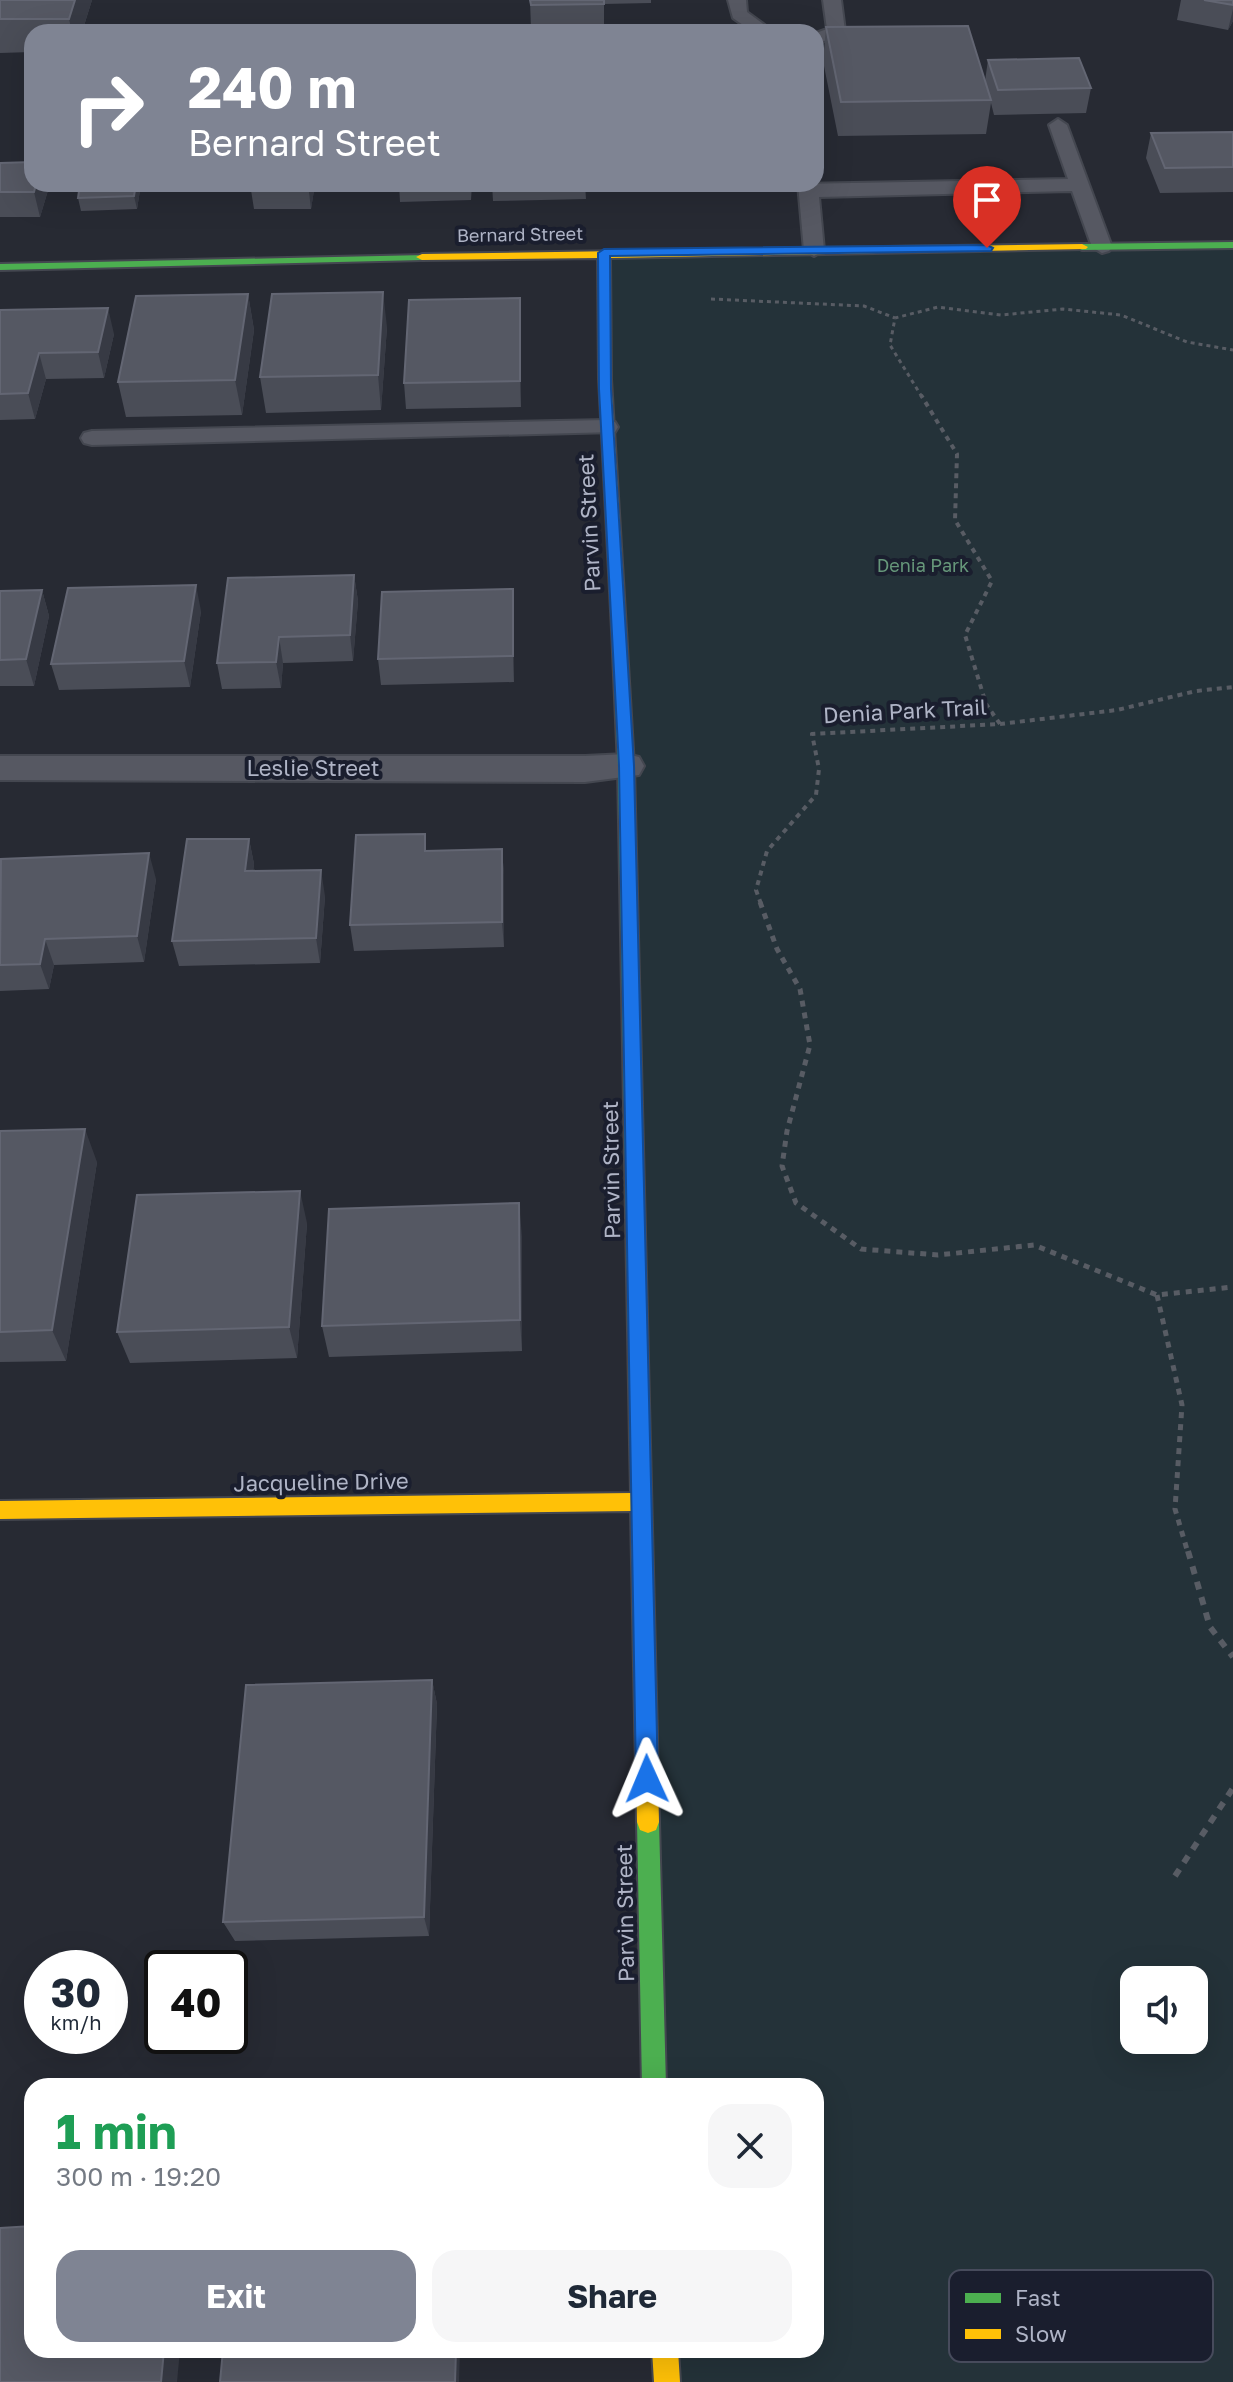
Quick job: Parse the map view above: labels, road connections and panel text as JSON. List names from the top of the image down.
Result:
{
  "streets": {
    "street": [
      "Bernard Street",
      "Parvin Street",
      "Leslie Street",
      "Jacqueline Drive"
    ],
    "path": ["Denia Park Trail"]
  },
  "crossings": [
    ["Bernard Street", "Parvin Street"],
    ["Parvin Street", "Leslie Street"],
    ["Parvin Street", "Jacqueline Drive"]
  ],
  "parks": ["Denia Park"],
  "legend": ["Fast", "Slow"],
  "page": {
    "turn": ["240 m", "Bernard Street"],
    "speed": "30 km/h",
    "limit": "40",
    "heading": ["1 min", "300 m · 19:20"],
    "buttons": ["Exit", "Share"]
  }
}
